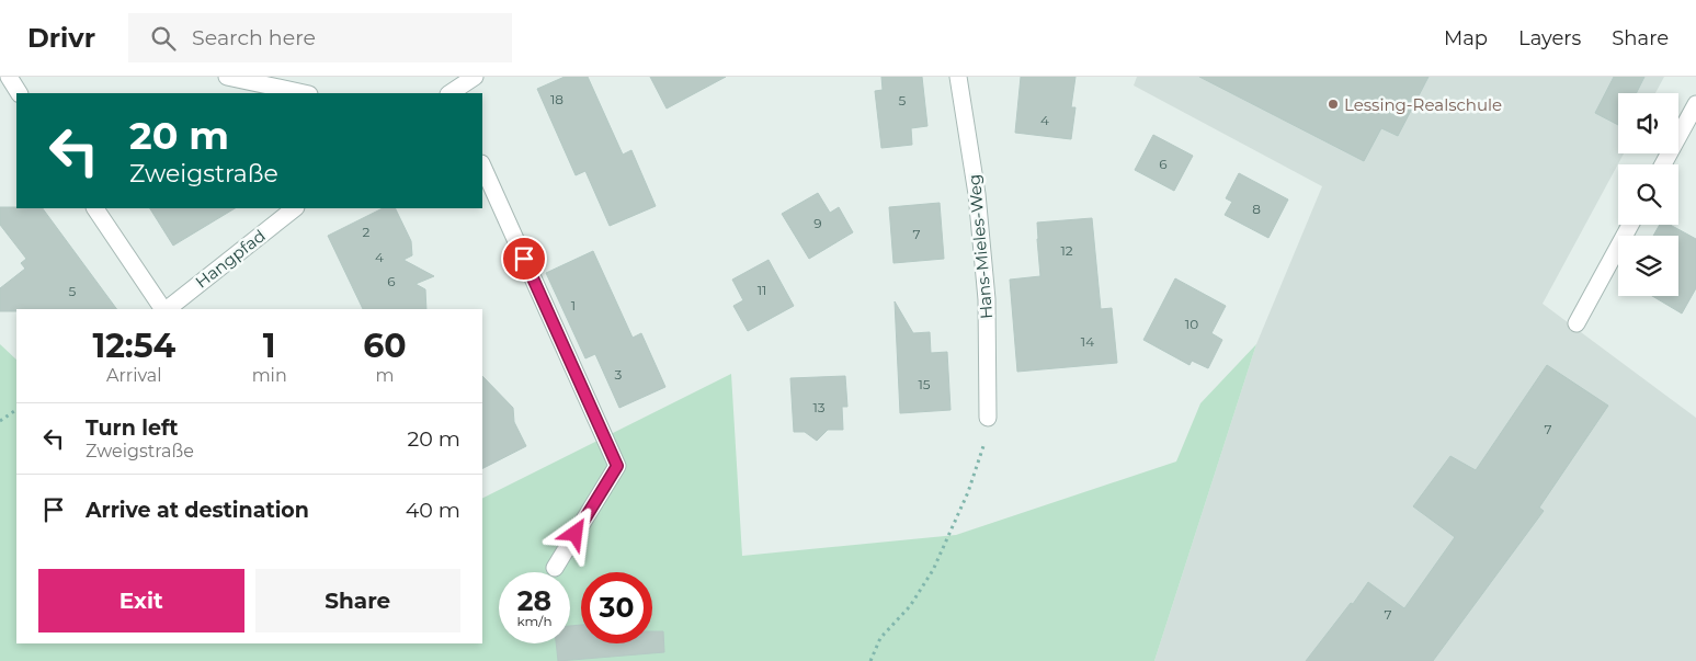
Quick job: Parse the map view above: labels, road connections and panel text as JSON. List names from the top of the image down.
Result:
{
  "streets": {
    "street": ["Hans-Mieles-Weg", "Hangpfad"]
  },
  "places": ["Lessing-Realschule"],
  "house_numbers": [
    "18",
    "5",
    "4",
    "6",
    "8",
    "9",
    "2",
    "7",
    "12",
    "4",
    "6",
    "11",
    "5",
    "1",
    "10",
    "14",
    "3",
    "15",
    "13",
    "7",
    "7"
  ],
  "page": {
    "header": "Drivr",
    "search": "Search here",
    "nav": ["Map", "Layers", "Share"],
    "turn": ["20 m", "Zweigstraße"],
    "eta": [
      "12:54",
      "Arrival",
      "1",
      "min",
      "60",
      "m"
    ],
    "list": [
      {
        "name": "Turn left",
        "note": "Zweigstraße",
        "value": "20 m"
      },
      {
        "name": "Arrive at destination",
        "value": "40 m"
      }
    ],
    "buttons": ["Exit", "Share"],
    "speed": "28 km/h",
    "limit": "30"
  }
}
